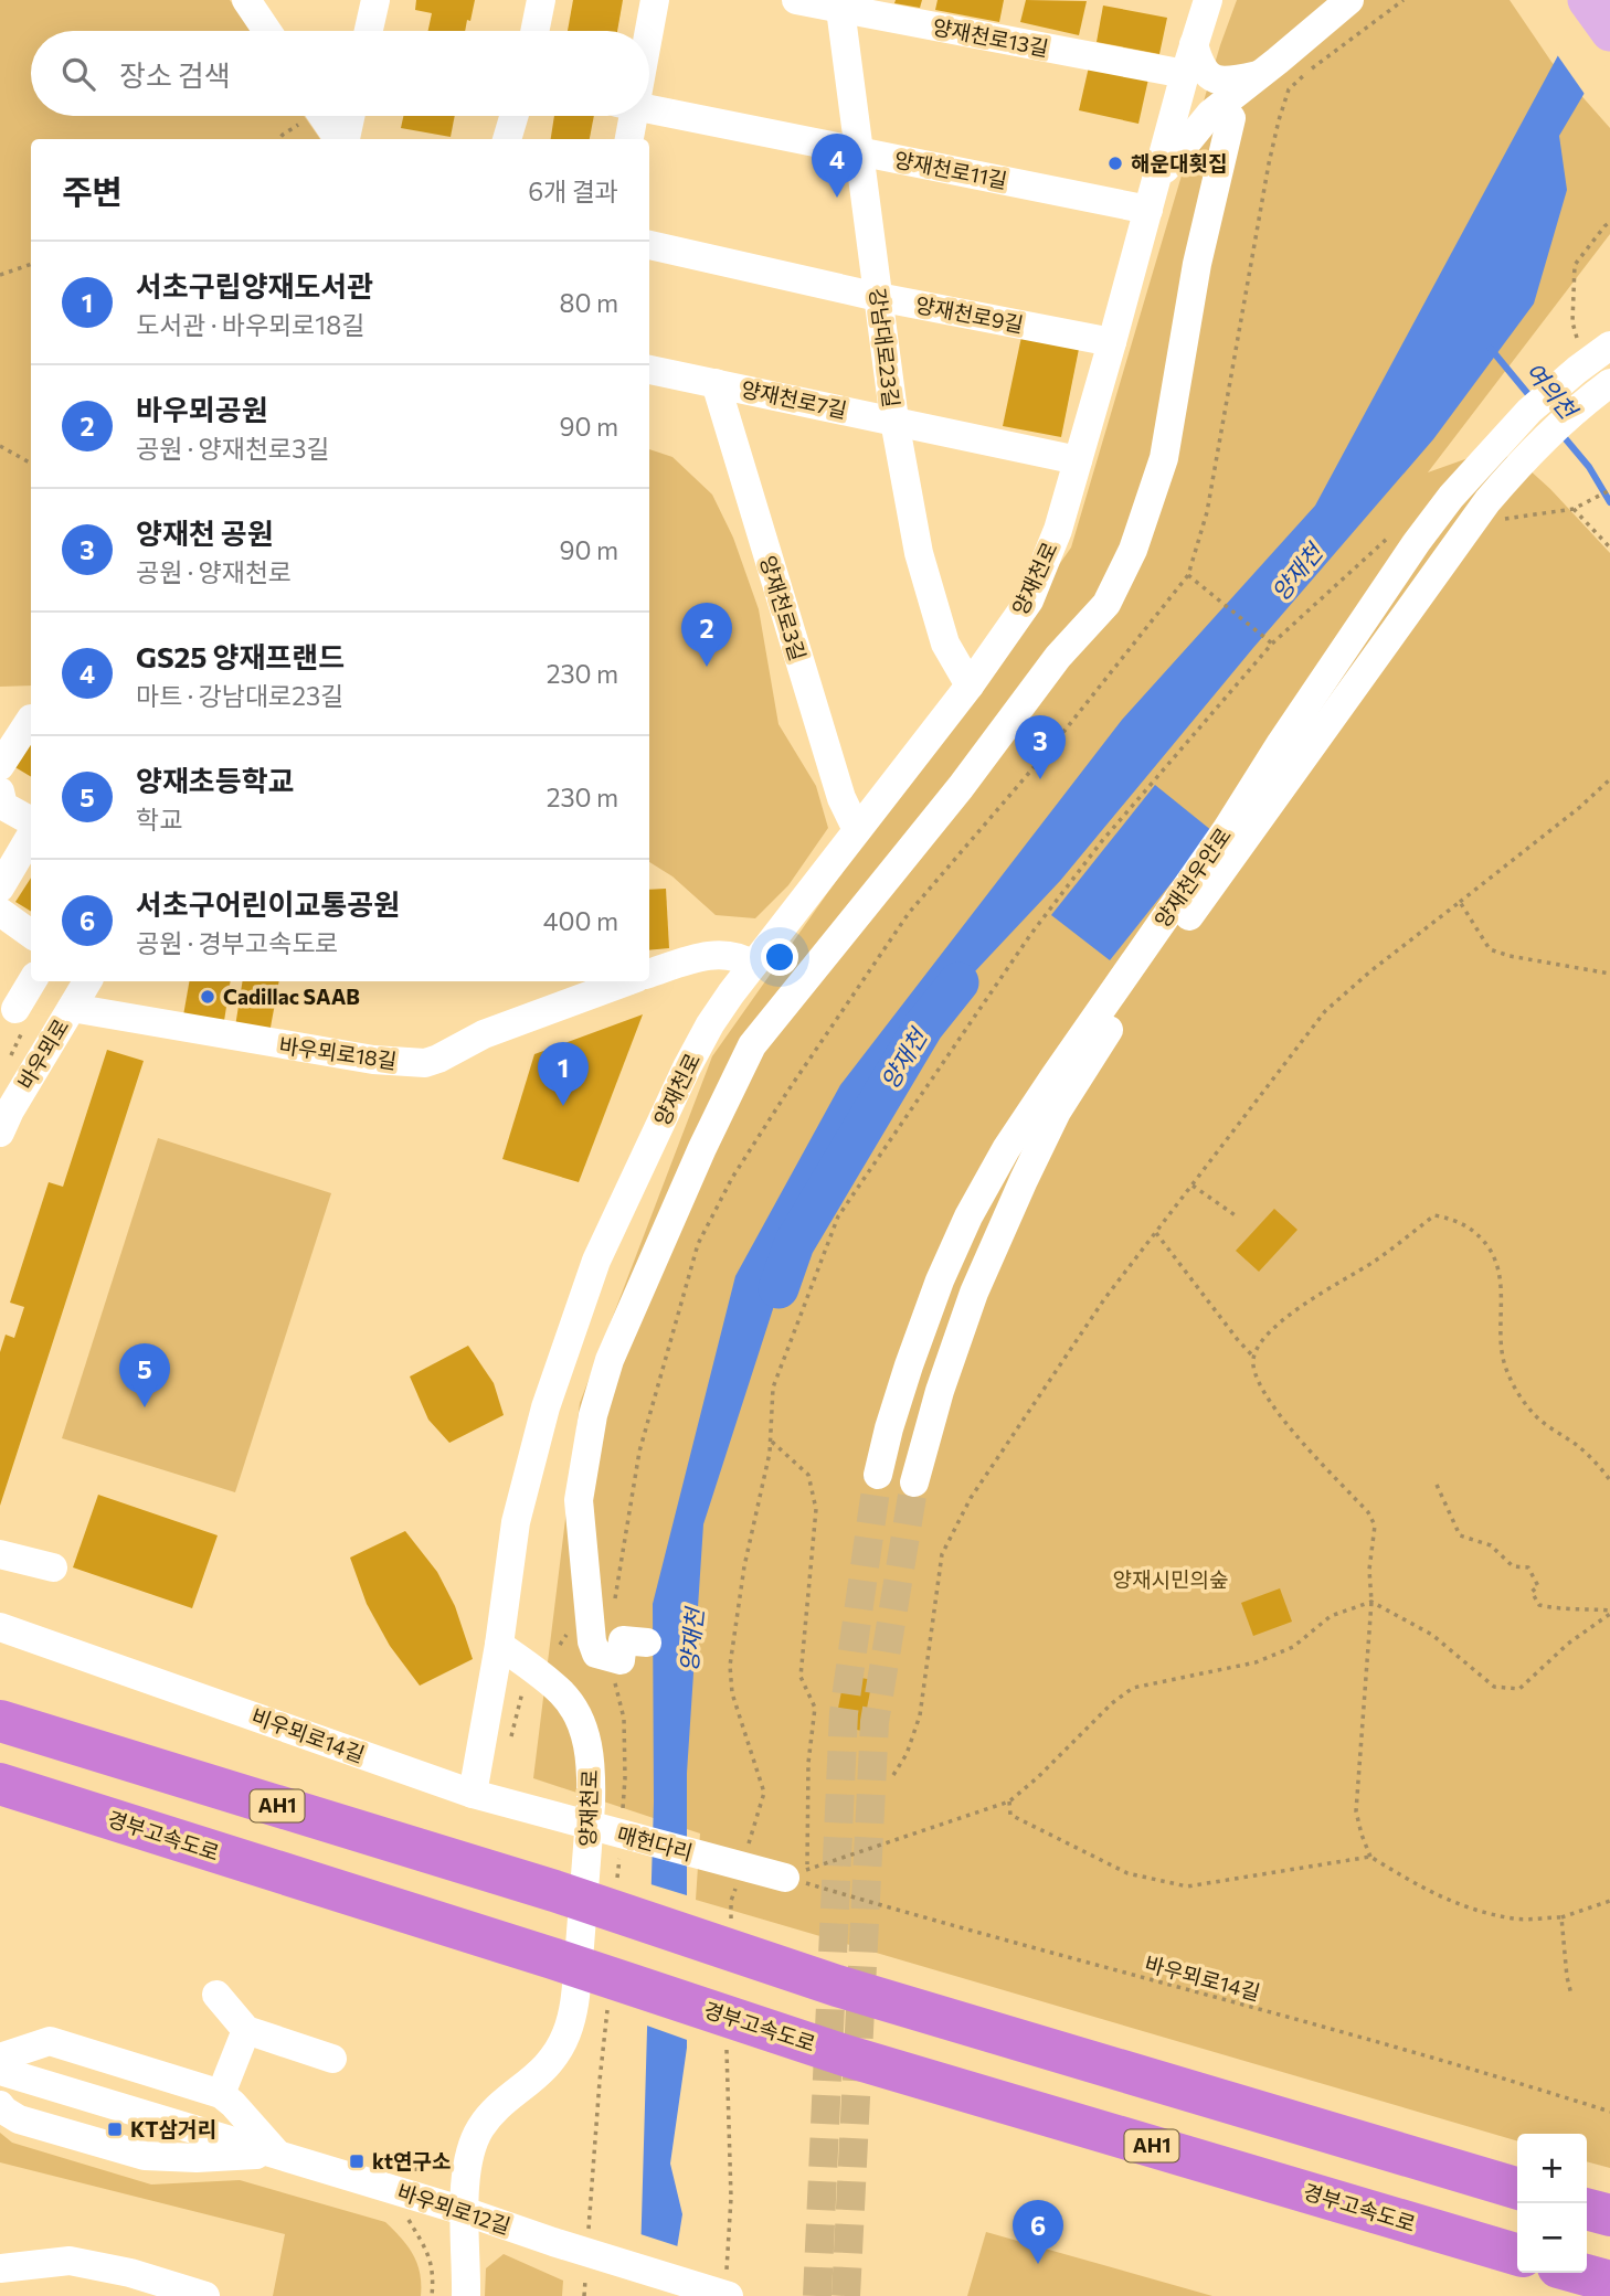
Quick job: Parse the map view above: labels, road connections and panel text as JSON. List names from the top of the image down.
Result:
{
  "streets": {
    "highway": ["AH1", "경부고속도로"],
    "street": [
      "양재천로13길",
      "양재천로11길",
      "양재천로9길",
      "강남대로23길",
      "양재천로7길",
      "양재천로",
      "양재천로3길",
      "양재천우안로",
      "바우뫼로18길",
      "바우뫼로",
      "비우뫼로14길",
      "매헌다리",
      "바우뫼로12길"
    ],
    "path": ["바우뫼로14길"]
  },
  "crossings": [
    ["양재천로13길", "강남대로23길"],
    ["양재천로13길", "양재천로"],
    ["양재천로11길", "강남대로23길"],
    ["양재천로11길", "양재천로"],
    ["양재천로9길", "강남대로23길"],
    ["양재천로9길", "양재천로"],
    ["강남대로23길", "양재천로7길"],
    ["강남대로23길", "양재천로"],
    ["양재천로7길", "양재천로"],
    ["양재천로7길", "양재천로3길"],
    ["양재천로", "양재천로3길"],
    ["양재천로", "바우뫼로18길"],
    ["양재천로", "바우뫼로12길"],
    ["바우뫼로18길", "바우뫼로"],
    ["비우뫼로14길", "매헌다리"],
    ["매헌다리", "바우뫼로14길"]
  ],
  "water": ["여의천", "양재천"],
  "parks": ["양재시민의숲"],
  "places": {
    "other": ["해운대횟집", "Cadillac SAAB"],
    "transit": ["KT삼거리", "kt연구소"]
  },
  "page": {
    "search": "장소 검색",
    "pins": [
      "4",
      "2",
      "3",
      "1",
      "5",
      "6"
    ],
    "heading": ["주변", "6개 결과"],
    "list": [
      {
        "mark": "1",
        "name": "서초구립양재도서관",
        "note": "도서관 · 바우뫼로18길",
        "value": "80 m"
      },
      {
        "mark": "2",
        "name": "바우뫼공원",
        "note": "공원 · 양재천로3길",
        "value": "90 m"
      },
      {
        "mark": "3",
        "name": "양재천 공원",
        "note": "공원 · 양재천로",
        "value": "90 m"
      },
      {
        "mark": "4",
        "name": "GS25 양재프랜드",
        "note": "마트 · 강남대로23길",
        "value": "230 m"
      },
      {
        "mark": "5",
        "name": "양재초등학교",
        "note": "학교",
        "value": "230 m"
      },
      {
        "mark": "6",
        "name": "서초구어린이교통공원",
        "note": "공원 · 경부고속도로",
        "value": "400 m"
      }
    ],
    "map_buttons": ["+", "−"]
  }
}
